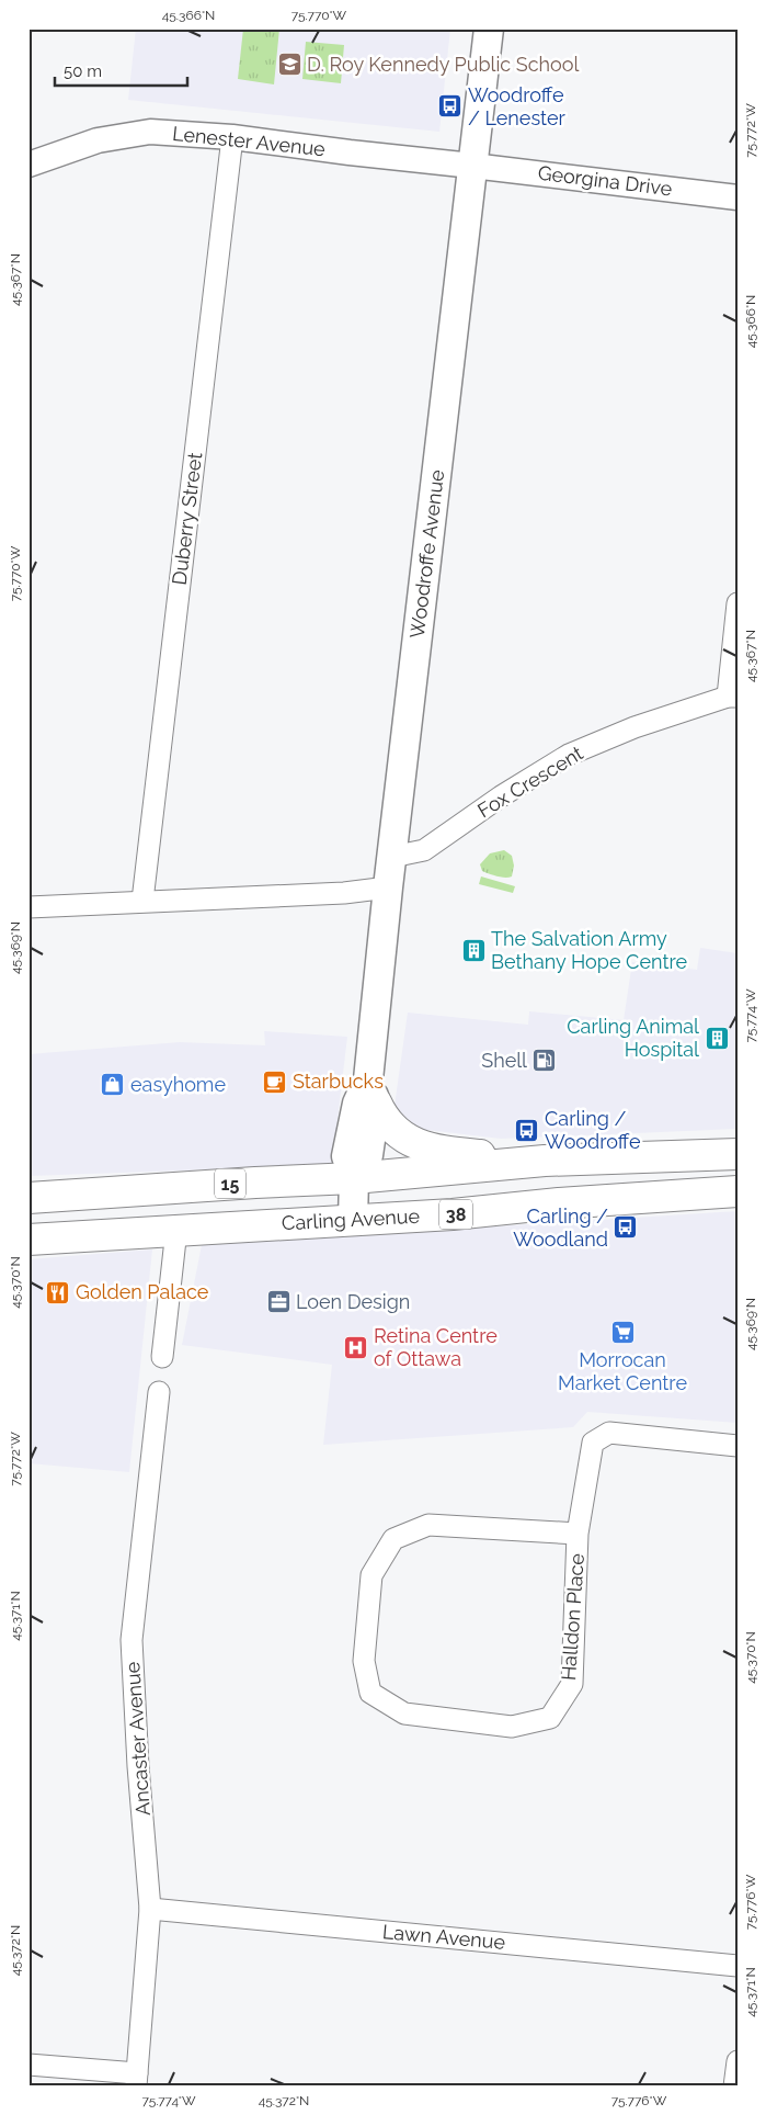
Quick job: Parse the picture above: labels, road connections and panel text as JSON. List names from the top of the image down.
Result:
{
  "streets": {
    "main road": [
      "Woodroffe Avenue",
      "15",
      "38",
      "Carling Avenue"
    ],
    "street": [
      "Lenester Avenue",
      "Georgina Drive",
      "Duberry Street",
      "Fox Crescent",
      "Halldon Place",
      "Ancaster Avenue",
      "Lawn Avenue"
    ]
  },
  "crossings": [
    ["Lenester Avenue", "Georgina Drive"],
    ["Lenester Avenue", "Duberry Street"],
    ["Lenester Avenue", "Woodroffe Avenue"],
    ["Georgina Drive", "Woodroffe Avenue"],
    ["Woodroffe Avenue", "Fox Crescent"],
    ["Woodroffe Avenue", "15"],
    ["Woodroffe Avenue", "Carling Avenue"],
    ["Ancaster Avenue", "Lawn Avenue"]
  ],
  "places": {
    "school or university": ["D. Roy Kennedy Public School"],
    "bus stop": ["Woodroffe / Lenester", "Carling / Woodroffe", "Carling / Woodland"],
    "building": ["The Salvation Army Bethany Hope Centre", "Carling Animal Hospital"],
    "fuel station": ["Shell"],
    "cafe": ["Starbucks"],
    "shop": ["easyhome"],
    "restaurant": ["Golden Palace"],
    "office": ["Loen Design"],
    "supermarket": ["Morrocan Market Centre"],
    "hospital": ["Retina Centre of Ottawa"]
  },
  "scale_bar": "50 m",
  "coordinates": [
    "45.366°N",
    "75.770°W",
    "75.772°W",
    "45.367°N",
    "45.369°N",
    "75.774°W",
    "45.370°N",
    "45.371°N",
    "75.776°W",
    "45.372°N"
  ]
}
